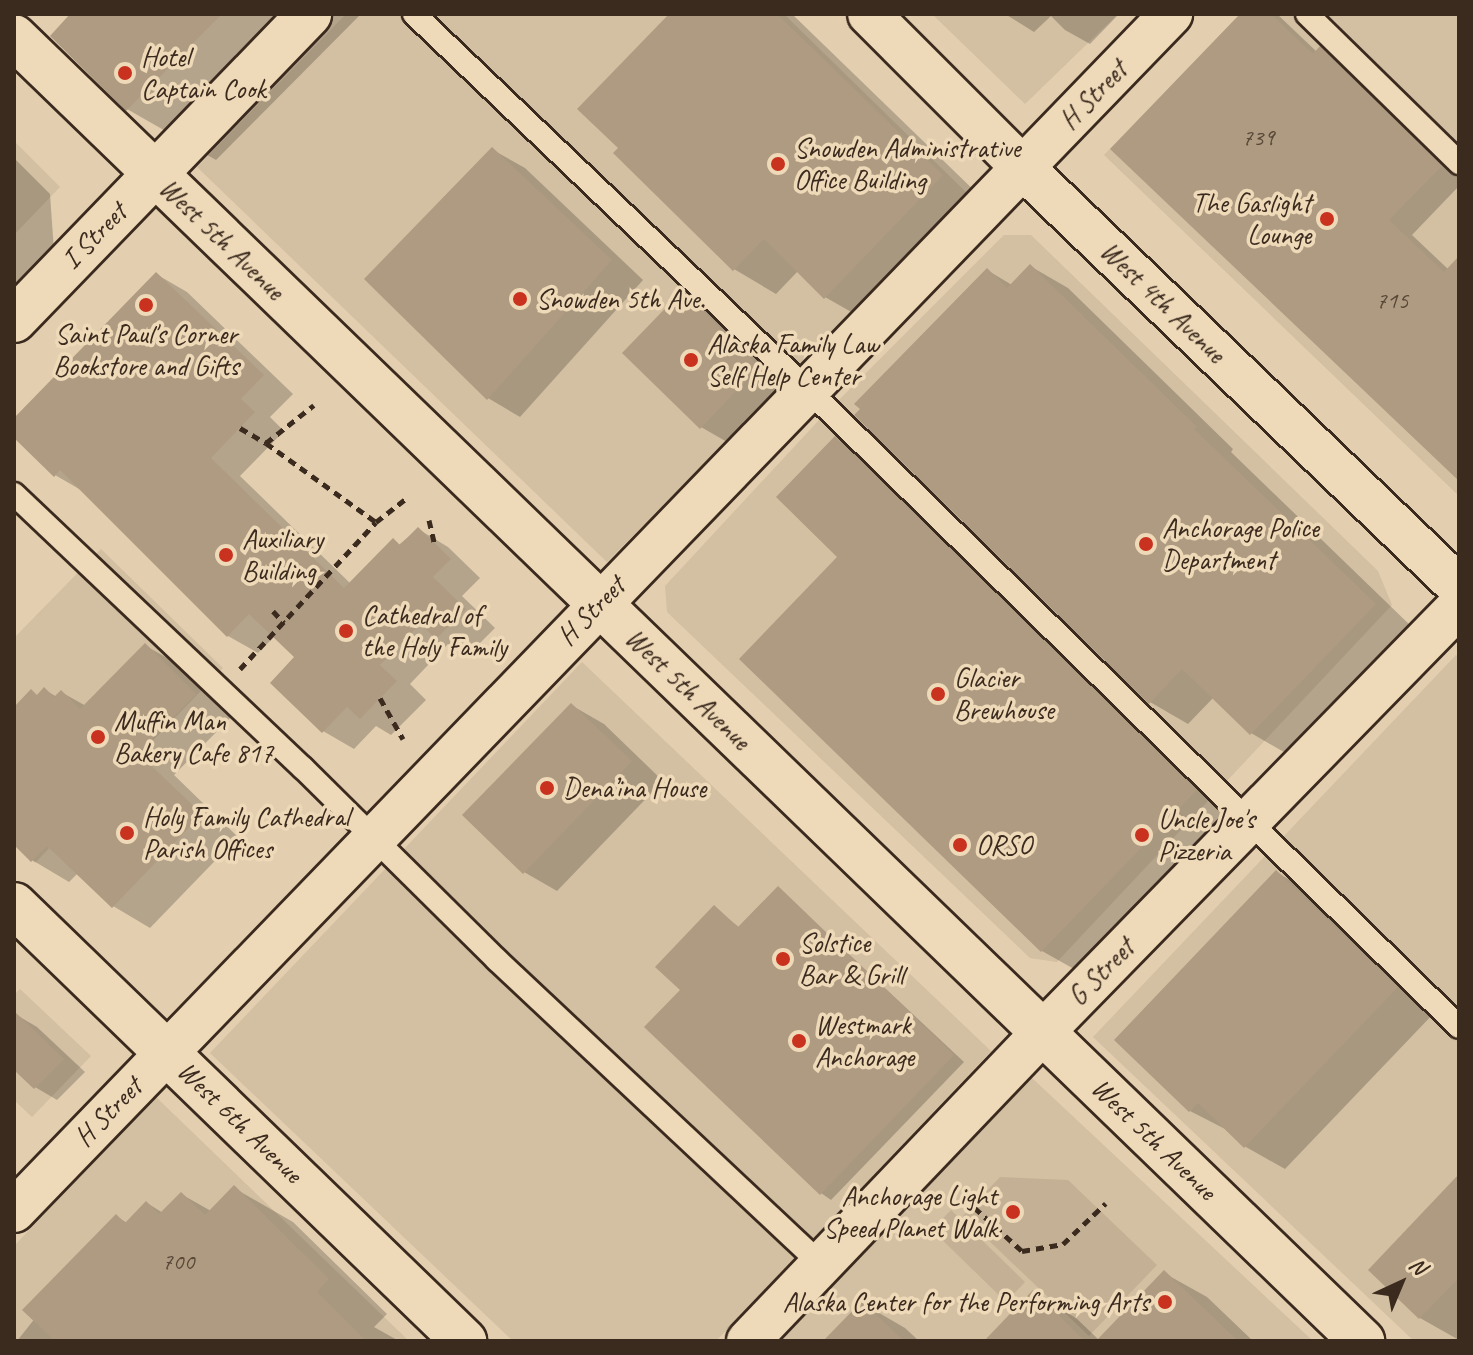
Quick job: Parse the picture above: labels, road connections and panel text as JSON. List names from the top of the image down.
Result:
{
  "streets": {
    "main road": ["I Street", "West 5th Avenue", "West 6th Avenue"],
    "street": ["H Street", "West 4th Avenue", "G Street"]
  },
  "crossings": [
    ["H Street", "West 5th Avenue"],
    ["H Street", "West 4th Avenue"],
    ["H Street", "West 6th Avenue"],
    ["I Street", "West 5th Avenue"],
    ["West 5th Avenue", "G Street"]
  ],
  "places": [
    "Hotel Captain Cook",
    "Snowden Administrative Office Building",
    "The Gaslight Lounge",
    "Snowden 5th Ave.",
    "Saint Paul's Corner Bookstore and Gifts",
    "Alaska Family Law Self Help Center",
    "Anchorage Police Department",
    "Auxiliary Building",
    "Cathedral of the Holy Family",
    "Glacier Brewhouse",
    "Muffin Man Bakery Cafe 817",
    "Dena’ina House",
    "Holy Family Cathedral Parish Offices",
    "Uncle Joe's Pizzeria",
    "ORSO",
    "Solstice Bar & Grill",
    "Westmark Anchorage",
    "Anchorage Light Speed Planet Walk",
    "Alaska Center for the Performing Arts"
  ],
  "house_numbers": ["739", "715", "700"],
  "north": "top right"
}
